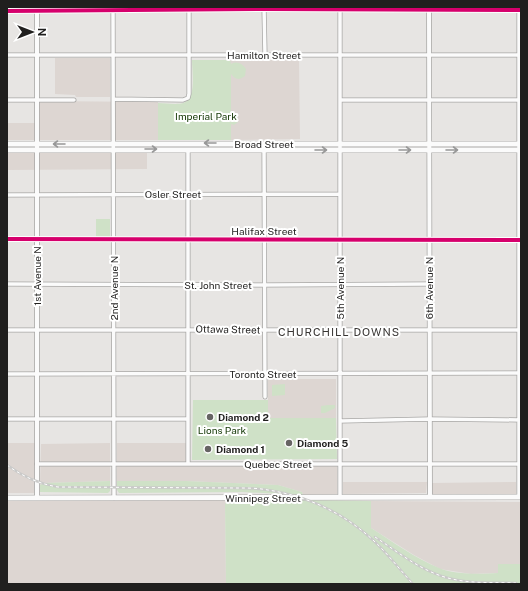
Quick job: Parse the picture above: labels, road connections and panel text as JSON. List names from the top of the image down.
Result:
{
  "streets": {
    "main road": ["Broad Street", "Winnipeg Street"],
    "street": [
      "Hamilton Street",
      "Osler Street",
      "Halifax Street",
      "1st Avenue N",
      "St. John Street",
      "2nd Avenue N",
      "5th Avenue N",
      "6th Avenue N",
      "Ottawa Street",
      "Toronto Street",
      "Quebec Street"
    ]
  },
  "crossings": [
    ["Hamilton Street", "1st Avenue N"],
    ["Hamilton Street", "2nd Avenue N"],
    ["Hamilton Street", "5th Avenue N"],
    ["Hamilton Street", "6th Avenue N"],
    ["Broad Street", "1st Avenue N"],
    ["Broad Street", "2nd Avenue N"],
    ["Broad Street", "5th Avenue N"],
    ["Broad Street", "6th Avenue N"],
    ["Osler Street", "1st Avenue N"],
    ["Osler Street", "2nd Avenue N"],
    ["Osler Street", "5th Avenue N"],
    ["Halifax Street", "1st Avenue N"],
    ["Halifax Street", "2nd Avenue N"],
    ["Halifax Street", "5th Avenue N"],
    ["Halifax Street", "6th Avenue N"],
    ["1st Avenue N", "St. John Street"],
    ["1st Avenue N", "Ottawa Street"],
    ["1st Avenue N", "Toronto Street"],
    ["1st Avenue N", "Quebec Street"],
    ["1st Avenue N", "Winnipeg Street"],
    ["St. John Street", "2nd Avenue N"],
    ["St. John Street", "5th Avenue N"],
    ["St. John Street", "6th Avenue N"],
    ["2nd Avenue N", "Ottawa Street"],
    ["2nd Avenue N", "Toronto Street"],
    ["2nd Avenue N", "Quebec Street"],
    ["2nd Avenue N", "Winnipeg Street"],
    ["5th Avenue N", "Ottawa Street"],
    ["5th Avenue N", "Toronto Street"],
    ["5th Avenue N", "Quebec Street"],
    ["5th Avenue N", "Winnipeg Street"],
    ["6th Avenue N", "Ottawa Street"],
    ["6th Avenue N", "Toronto Street"],
    ["6th Avenue N", "Quebec Street"],
    ["6th Avenue N", "Winnipeg Street"]
  ],
  "districts": ["CHURCHILL DOWNS"],
  "parks": ["Imperial Park", "Lions Park"],
  "places": ["Diamond 2", "Diamond 5", "Diamond 1"],
  "north": "right"
}
